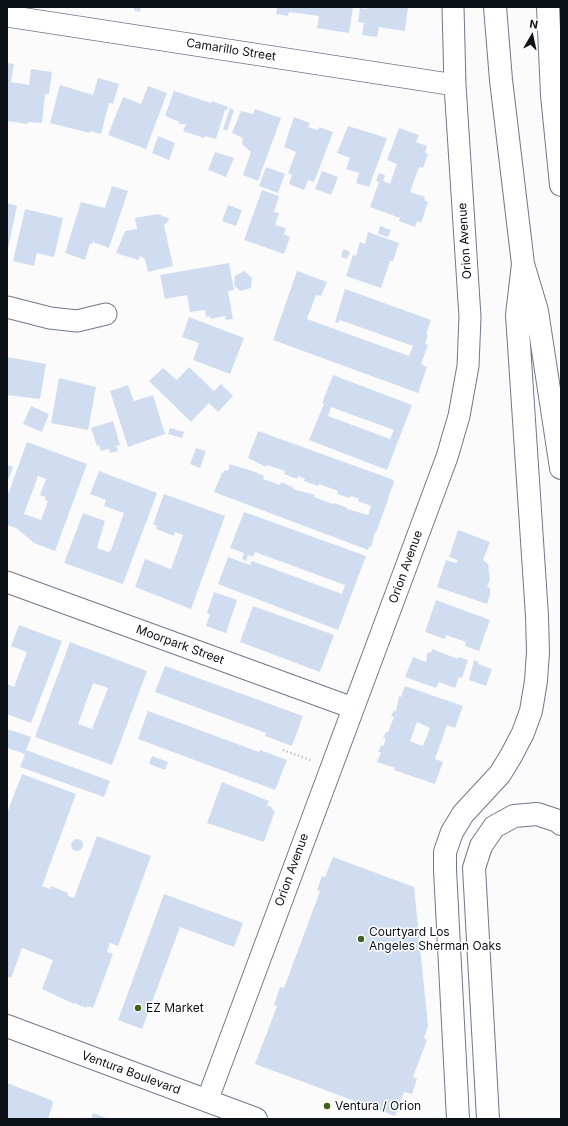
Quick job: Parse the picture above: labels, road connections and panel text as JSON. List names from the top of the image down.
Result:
{
  "streets": {
    "main road": ["Ventura Boulevard"],
    "street": ["Camarillo Street", "Orion Avenue", "Moorpark Street"]
  },
  "crossings": [
    ["Camarillo Street", "Orion Avenue"],
    ["Orion Avenue", "Moorpark Street"],
    ["Orion Avenue", "Ventura Boulevard"]
  ],
  "places": ["Courtyard Los Angeles Sherman Oaks", "EZ Market", "Ventura / Orion"],
  "north": "top"
}
